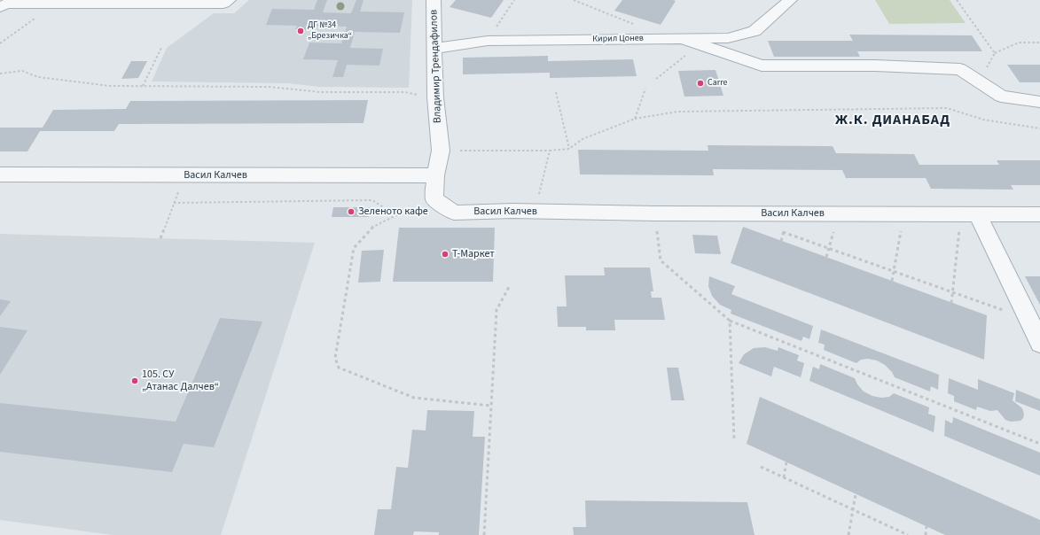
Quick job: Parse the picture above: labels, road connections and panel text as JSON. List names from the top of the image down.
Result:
{
  "streets": {
    "street": ["Кирил Цонев", "Владимир Трендафилов", "Васил Калчев"]
  },
  "crossings": [
    ["Кирил Цонев", "Владимир Трендафилов"],
    ["Владимир Трендафилов", "Васил Калчев"]
  ],
  "districts": ["Ж.К. ДИАНАБАД"],
  "places": [
    "ДГ №34 „Брезичка“",
    "Carre",
    "Зеленото кафе",
    "Т-Маркет",
    "105. СУ „Атанас Далчев“"
  ]
}
